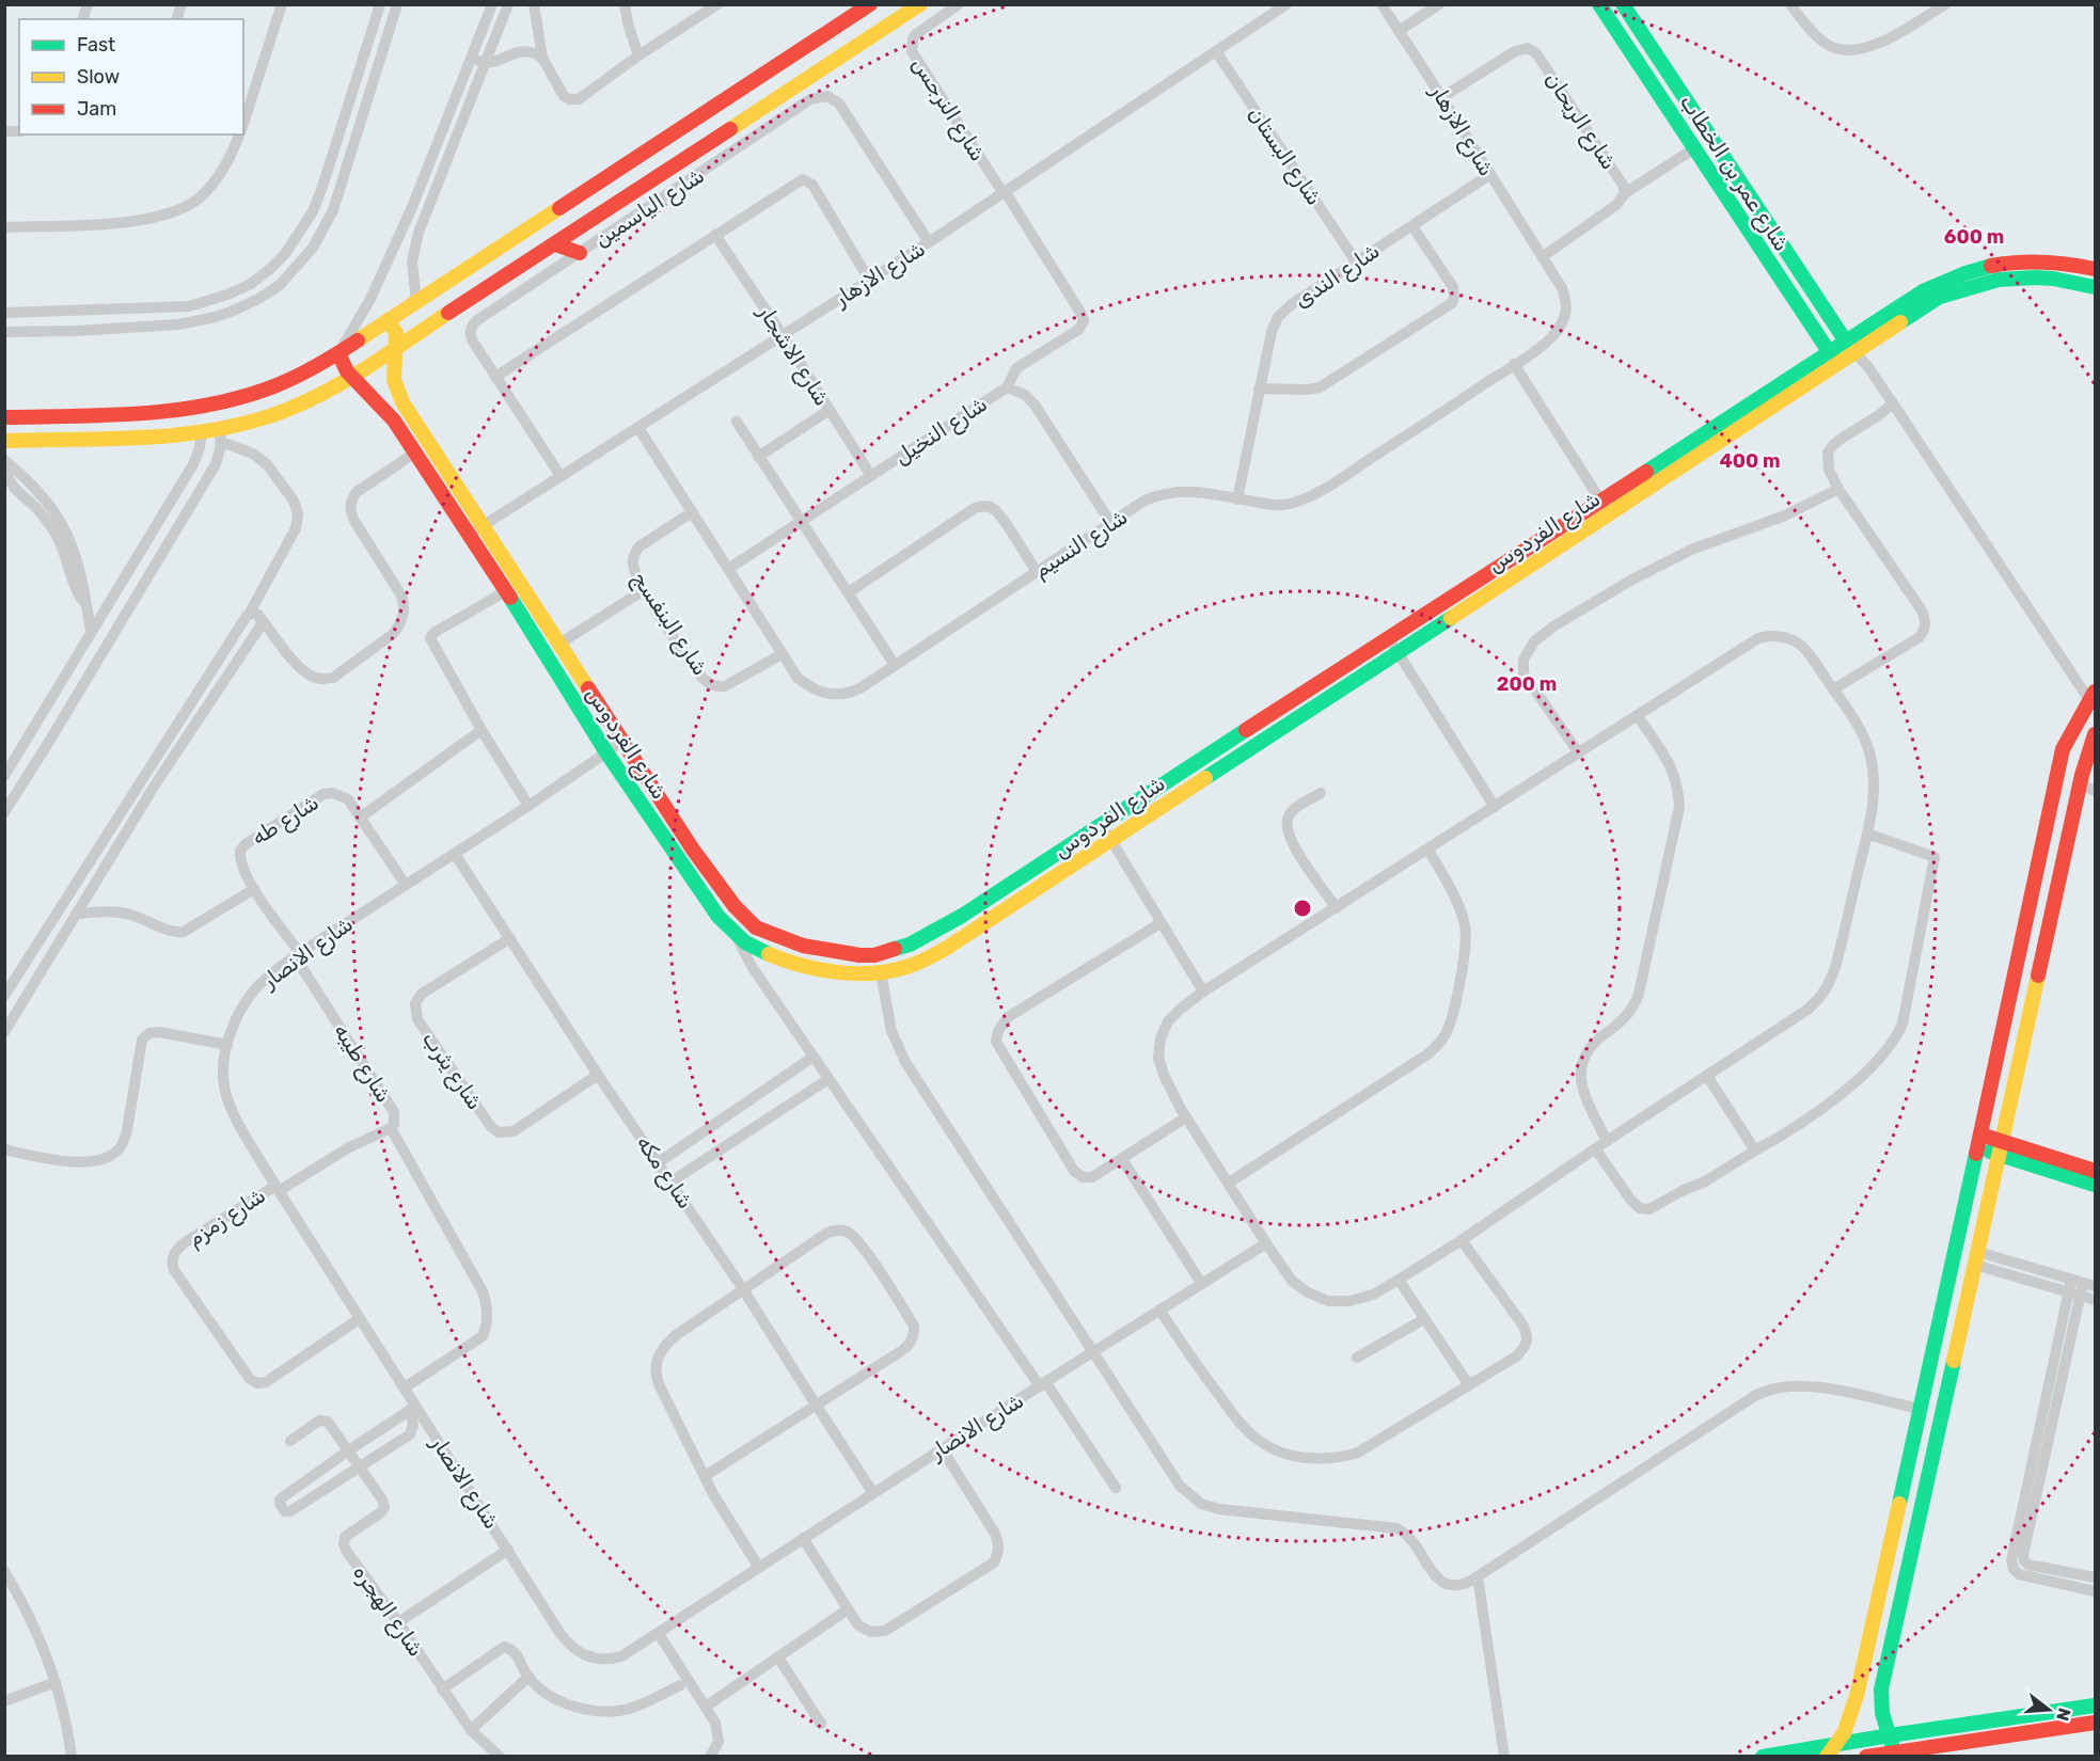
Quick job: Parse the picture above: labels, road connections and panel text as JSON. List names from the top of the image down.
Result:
{
  "streets": {
    "street": [
      "شارع النرجس",
      "شارع الريحان",
      "شارع الازهار",
      "شارع البستان",
      "شارع عمر بن الخطاب",
      "شارع الياسمين",
      "شارع الندى",
      "شارع الاشجار",
      "شارع النخيل",
      "شارع الفردوس",
      "شارع النسيم",
      "شارع البنفسج",
      "شارع طه",
      "شارع الانصار",
      "شارع طيبه",
      "شارع يثرب",
      "شارع مكه",
      "شارع زمزم",
      "شارع الهجره"
    ]
  },
  "crossings": [
    ["شارع النرجس", "شارع الازهار"],
    ["شارع النرجس", "شارع النخيل"],
    ["شارع الريحان", "شارع الازهار"],
    ["شارع الريحان", "شارع النسيم"],
    ["شارع الازهار", "شارع البستان"],
    ["شارع الازهار", "شارع الياسمين"],
    ["شارع الازهار", "شارع الندى"],
    ["شارع الازهار", "شارع الاشجار"],
    ["شارع الازهار", "شارع الفردوس"],
    ["شارع الازهار", "شارع النسيم"],
    ["شارع البستان", "شارع الندى"],
    ["شارع عمر بن الخطاب", "شارع الفردوس"],
    ["شارع الندى", "شارع النسيم"],
    ["شارع الاشجار", "شارع النخيل"],
    ["شارع النخيل", "شارع النسيم"],
    ["شارع الفردوس", "شارع الانصار"],
    ["شارع النسيم", "شارع البنفسج"],
    ["شارع طه", "شارع الانصار"],
    ["شارع طه", "شارع طيبه"],
    ["شارع الانصار", "شارع طيبه"],
    ["شارع الانصار", "شارع مكه"],
    ["شارع الانصار", "شارع زمزم"],
    ["شارع طيبه", "شارع زمزم"],
    ["شارع يثرب", "شارع مكه"]
  ],
  "legend": ["Fast", "Slow", "Jam"],
  "north": "right",
  "rings": ["600 m", "400 m", "200 m"]
}
